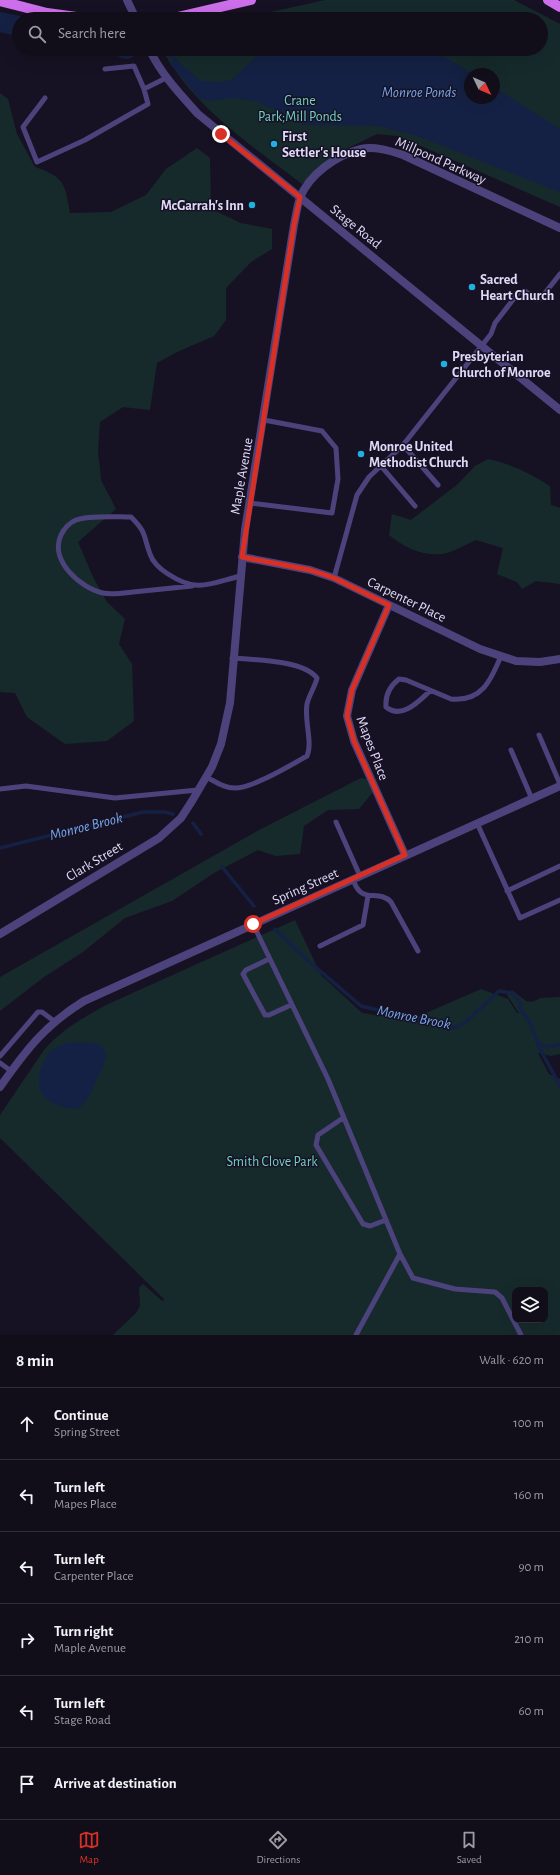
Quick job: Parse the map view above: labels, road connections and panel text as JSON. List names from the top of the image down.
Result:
{
  "streets": {
    "street": [
      "Millpond Parkway",
      "Stage Road",
      "Maple Avenue",
      "Carpenter Place",
      "Mapes Place",
      "Clark Street",
      "Spring Street"
    ]
  },
  "crossings": [
    ["Millpond Parkway", "Stage Road"],
    ["Millpond Parkway", "Maple Avenue"],
    ["Stage Road", "Maple Avenue"],
    ["Maple Avenue", "Carpenter Place"],
    ["Maple Avenue", "Clark Street"],
    ["Carpenter Place", "Mapes Place"],
    ["Mapes Place", "Spring Street"]
  ],
  "water": ["Monroe Ponds", "Monroe Brook"],
  "parks": ["Crane Park;Mill Ponds", "Smith Clove Park"],
  "places": [
    "First Settler's House",
    "McGarrah's Inn",
    "Sacred Heart Church",
    "Presbyterian Church of Monroe",
    "Monroe United Methodist Church"
  ],
  "north": "bottom right",
  "page": {
    "search": "Search here",
    "heading": ["8 min", "Walk · 620 m"],
    "list": [
      ["Continue", "Spring Street", "100 m"],
      ["Turn left", "Mapes Place", "160 m"],
      ["Turn left", "Carpenter Place", "90 m"],
      ["Turn right", "Maple Avenue", "210 m"],
      ["Turn left", "Stage Road", "60 m"],
      "Arrive at destination"
    ],
    "nav": ["Map", "Directions", "Saved"]
  }
}
